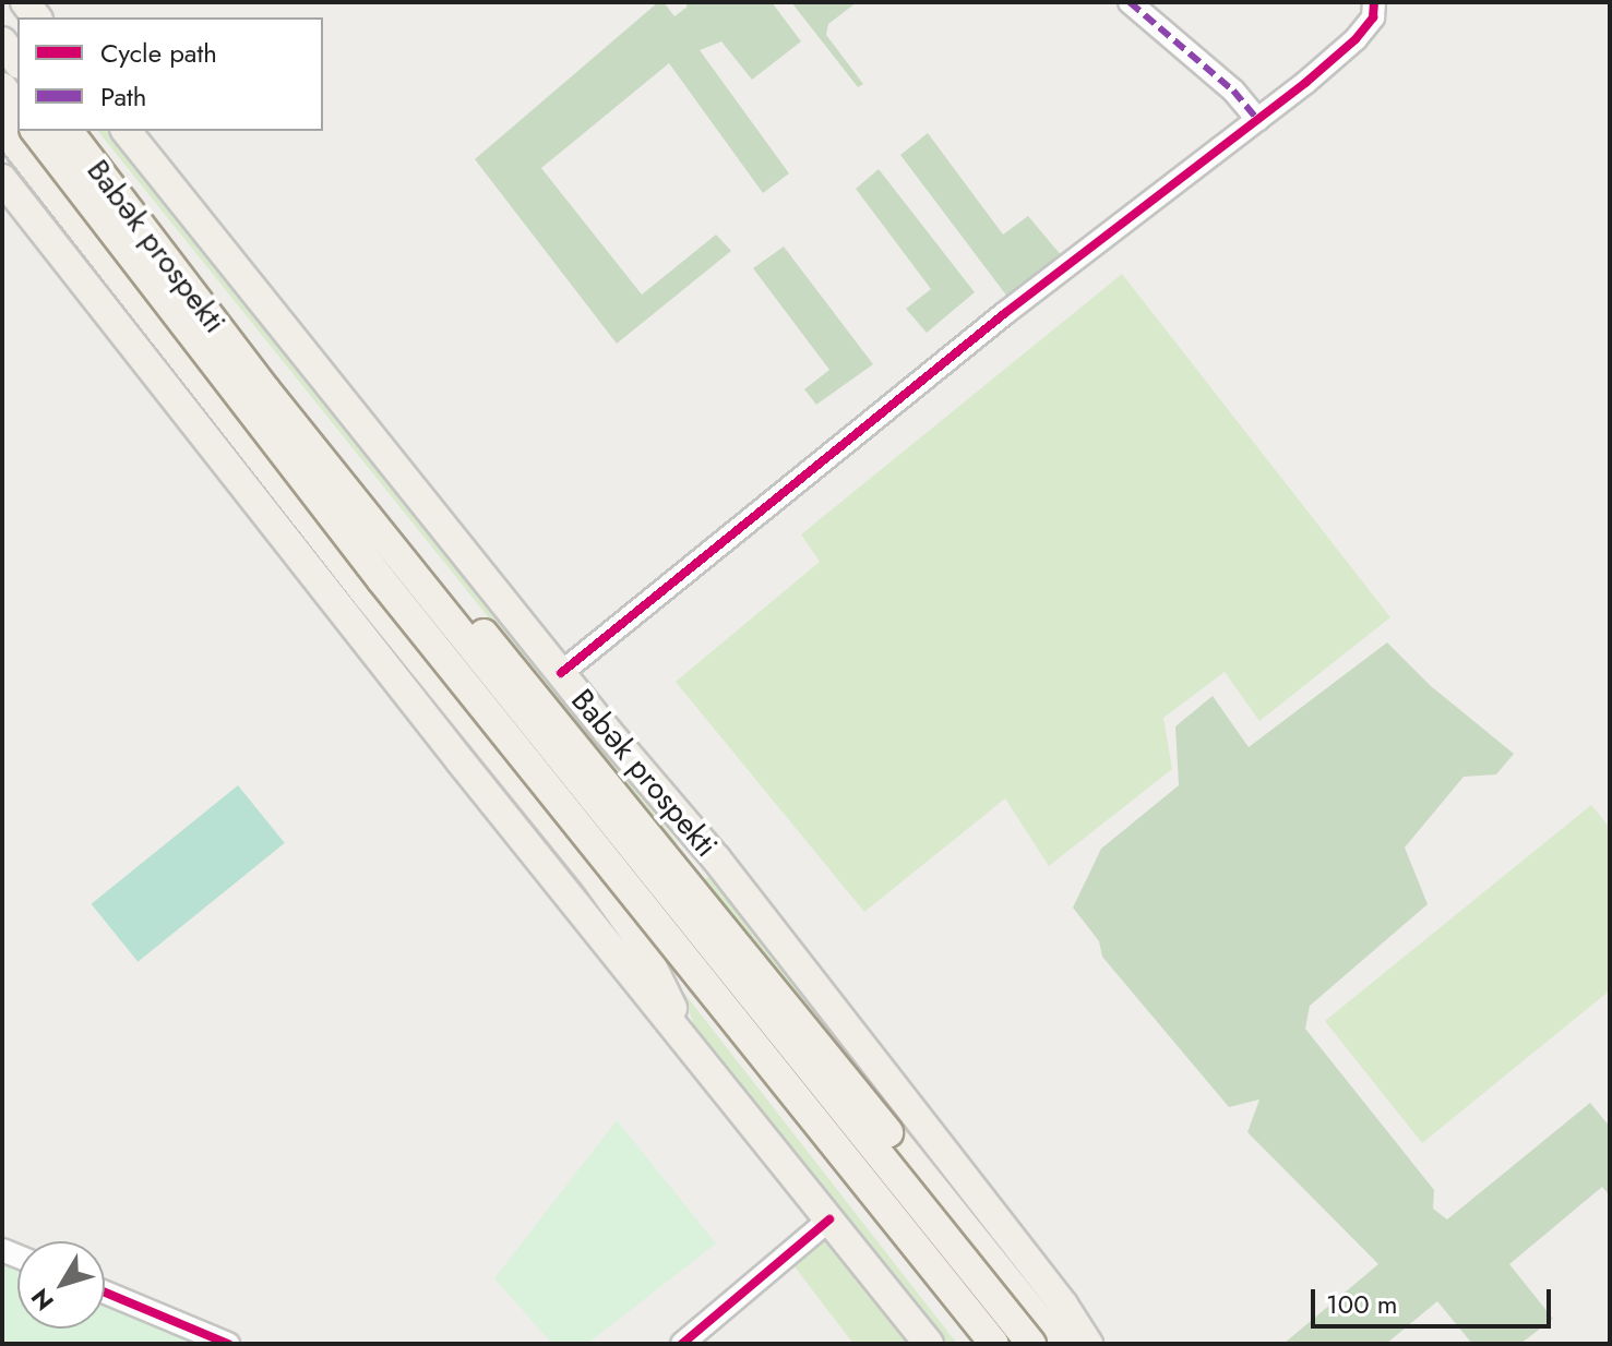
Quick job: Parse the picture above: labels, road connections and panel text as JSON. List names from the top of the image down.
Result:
{
  "streets": {
    "main road": ["Babək prospekti"]
  },
  "legend": ["Cycle path", "Path"],
  "scale_bar": "100 m",
  "north": "bottom left"
}
